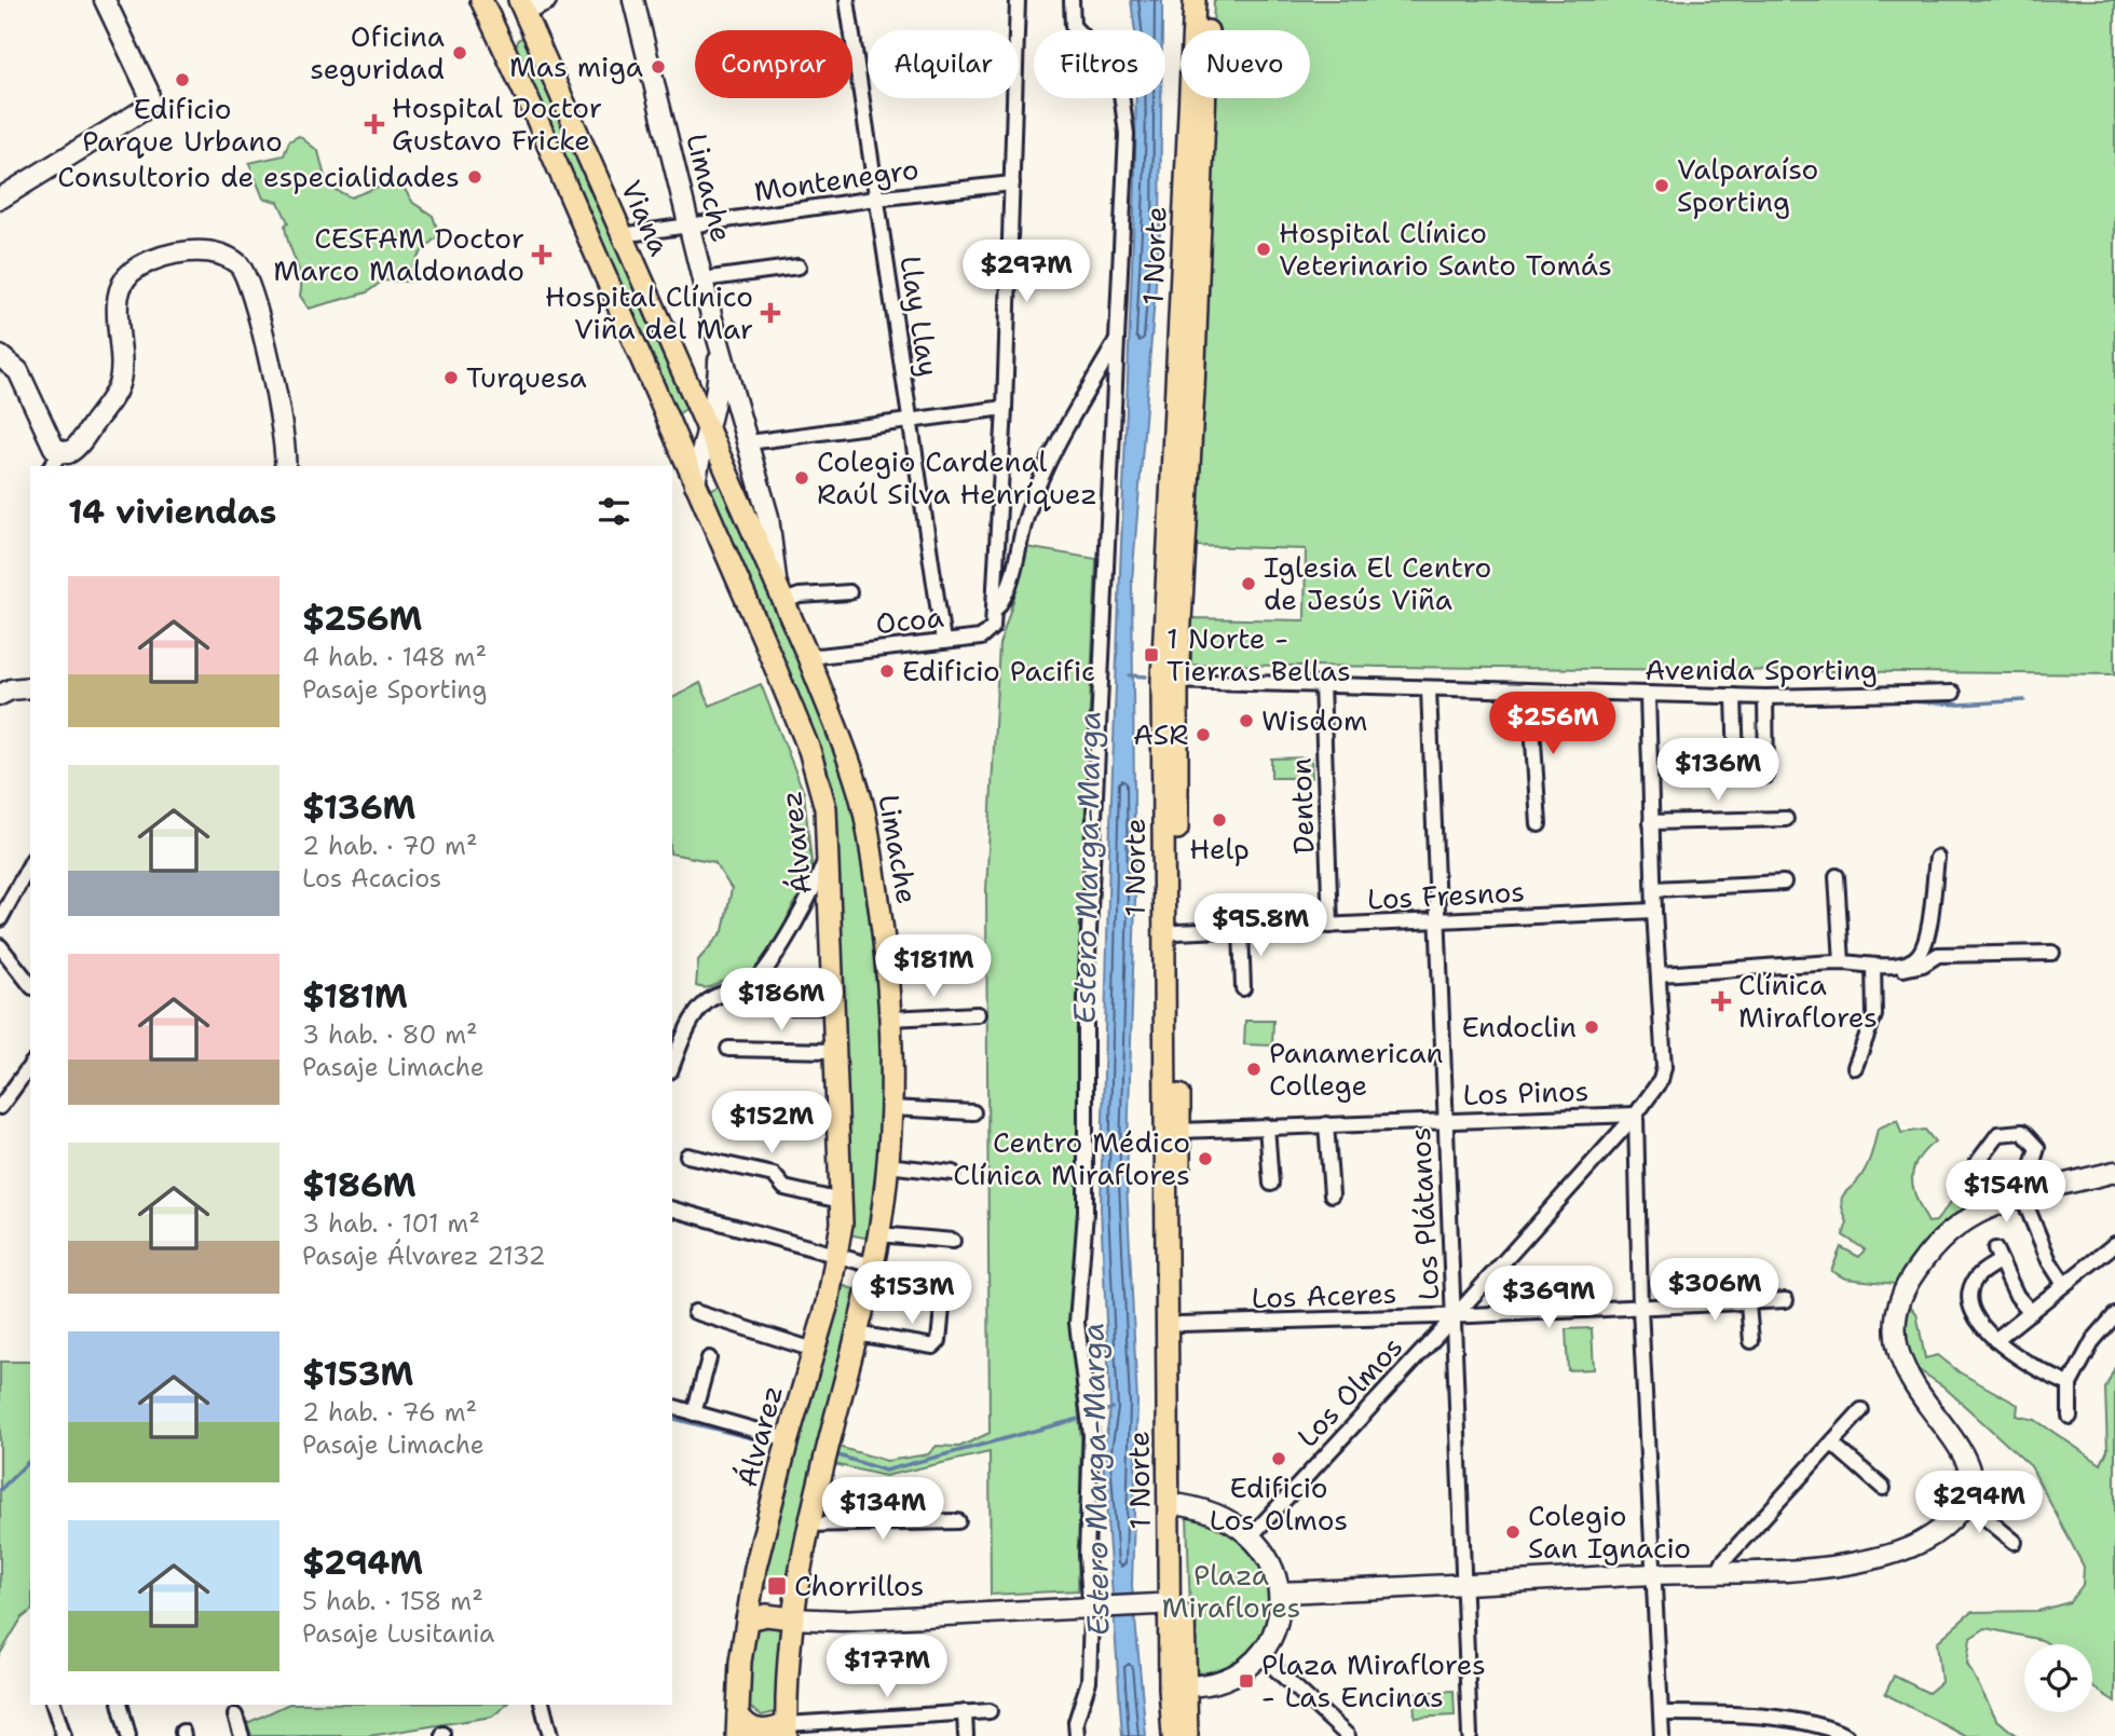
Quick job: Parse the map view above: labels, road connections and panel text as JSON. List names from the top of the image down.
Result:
{
  "streets": {
    "main road": [
      "Limache",
      "Viana",
      "1 Norte",
      "Álvarez"
    ],
    "street": [
      "Montenegro",
      "Llay Llay",
      "Ocoa",
      "Avenida Sporting",
      "Denton",
      "Los Fresnos",
      "Los Pinos",
      "Los Plátanos",
      "Los Aceres",
      "Los Olmos"
    ]
  },
  "crossings": [
    ["Montenegro", "Limache"],
    ["Montenegro", "Viana"],
    ["Montenegro", "Llay Llay"],
    ["Limache", "Viana"],
    ["Limache", "Ocoa"],
    ["Limache", "Álvarez"],
    ["1 Norte", "Avenida Sporting"],
    ["1 Norte", "Los Fresnos"],
    ["1 Norte", "Los Pinos"],
    ["1 Norte", "Los Aceres"],
    ["Llay Llay", "Ocoa"],
    ["Avenida Sporting", "Denton"],
    ["Avenida Sporting", "Los Plátanos"],
    ["Avenida Sporting", "Los Olmos"],
    ["Denton", "Los Fresnos"],
    ["Los Fresnos", "Los Plátanos"],
    ["Los Fresnos", "Los Olmos"],
    ["Los Pinos", "Los Plátanos"],
    ["Los Pinos", "Los Olmos"],
    ["Los Plátanos", "Los Aceres"],
    ["Los Plátanos", "Los Olmos"],
    ["Los Aceres", "Los Olmos"]
  ],
  "water": ["Estero Marga-Marga"],
  "parks": ["Plaza Miraflores"],
  "places": {
    "other": [
      "Oficina seguridad",
      "Mas miga",
      "Edificio Parque Urbano",
      "Consultorio de especialidades",
      "Valparaíso Sporting",
      "Hospital Clínico Veterinario Santo Tomás",
      "Turquesa",
      "Colegio Cardenal Raúl Silva Henríquez",
      "Iglesia El Centro de Jesús Viña",
      "Edificio Pacific",
      "Wisdom",
      "ASR",
      "Help",
      "Endoclin",
      "Panamerican College",
      "Centro Médico Clínica Miraflores",
      "Edificio Los Olmos",
      "Colegio San Ignacio"
    ],
    "health": [
      "Hospital Doctor Gustavo Fricke",
      "CESFAM Doctor Marco Maldonado",
      "Hospital Clínico Viña del Mar",
      "Clínica Miraflores"
    ],
    "transit": ["1 Norte - Tierras Bellas", "Chorrillos", "Plaza Miraflores - Las Encinas"]
  },
  "page": {
    "chip": [
      "Comprar",
      "Alquilar",
      "Filtros",
      "Nuevo"
    ],
    "price": [
      "$297M",
      "$256M",
      "$136M",
      "$95.8M",
      "$181M",
      "$186M",
      "$152M",
      "$154M",
      "$306M",
      "$153M",
      "$369M",
      "$294M",
      "$134M",
      "$177M"
    ],
    "heading": "14 viviendas",
    "list": [
      {
        "name": "$256M",
        "note": "4 hab. · 148 m² · Pasaje Sporting"
      },
      {
        "name": "$136M",
        "note": "2 hab. · 70 m² · Los Acacios"
      },
      {
        "name": "$181M",
        "note": "3 hab. · 80 m² · Pasaje Limache"
      },
      {
        "name": "$186M",
        "note": "3 hab. · 101 m² · Pasaje Álvarez 2132"
      },
      {
        "name": "$153M",
        "note": "2 hab. · 76 m² · Pasaje Limache"
      },
      {
        "name": "$294M",
        "note": "5 hab. · 158 m² · Pasaje Lusitania"
      }
    ]
  }
}
